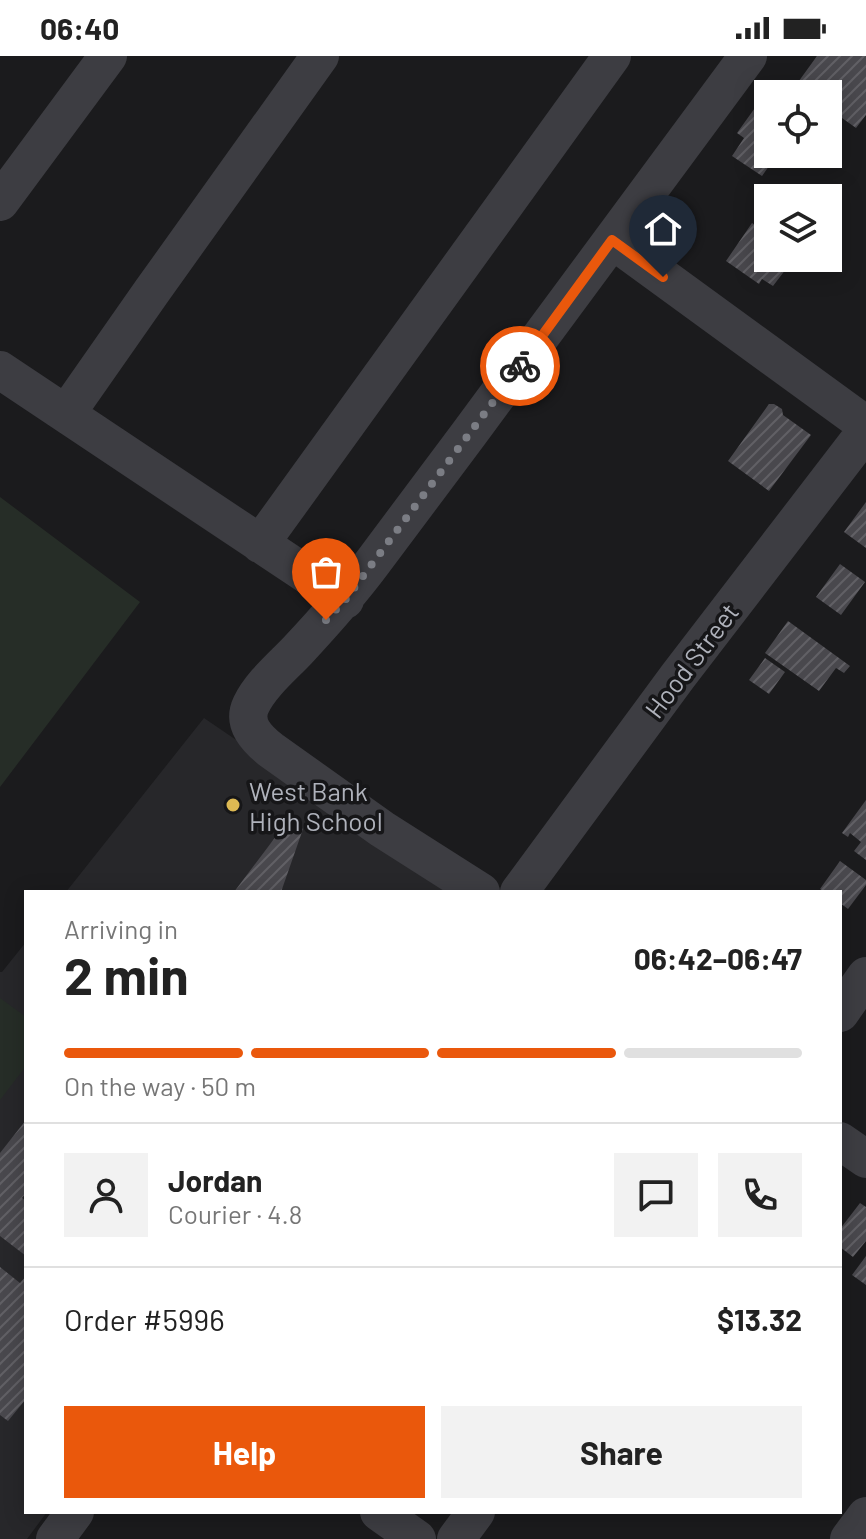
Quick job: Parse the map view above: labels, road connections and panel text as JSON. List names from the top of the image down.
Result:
{
  "streets": {
    "street": ["Hood Street"]
  },
  "places": ["West Bank High School"],
  "page": {
    "status": "06:40",
    "heading": ["2 min", "Arriving in", "06:42–06:47"],
    "panel": [
      "Jordan",
      "Courier · 4.8",
      "Order #5996",
      "$13.32"
    ],
    "bar": "On the way · 50 m",
    "buttons": ["Help", "Share"]
  }
}
